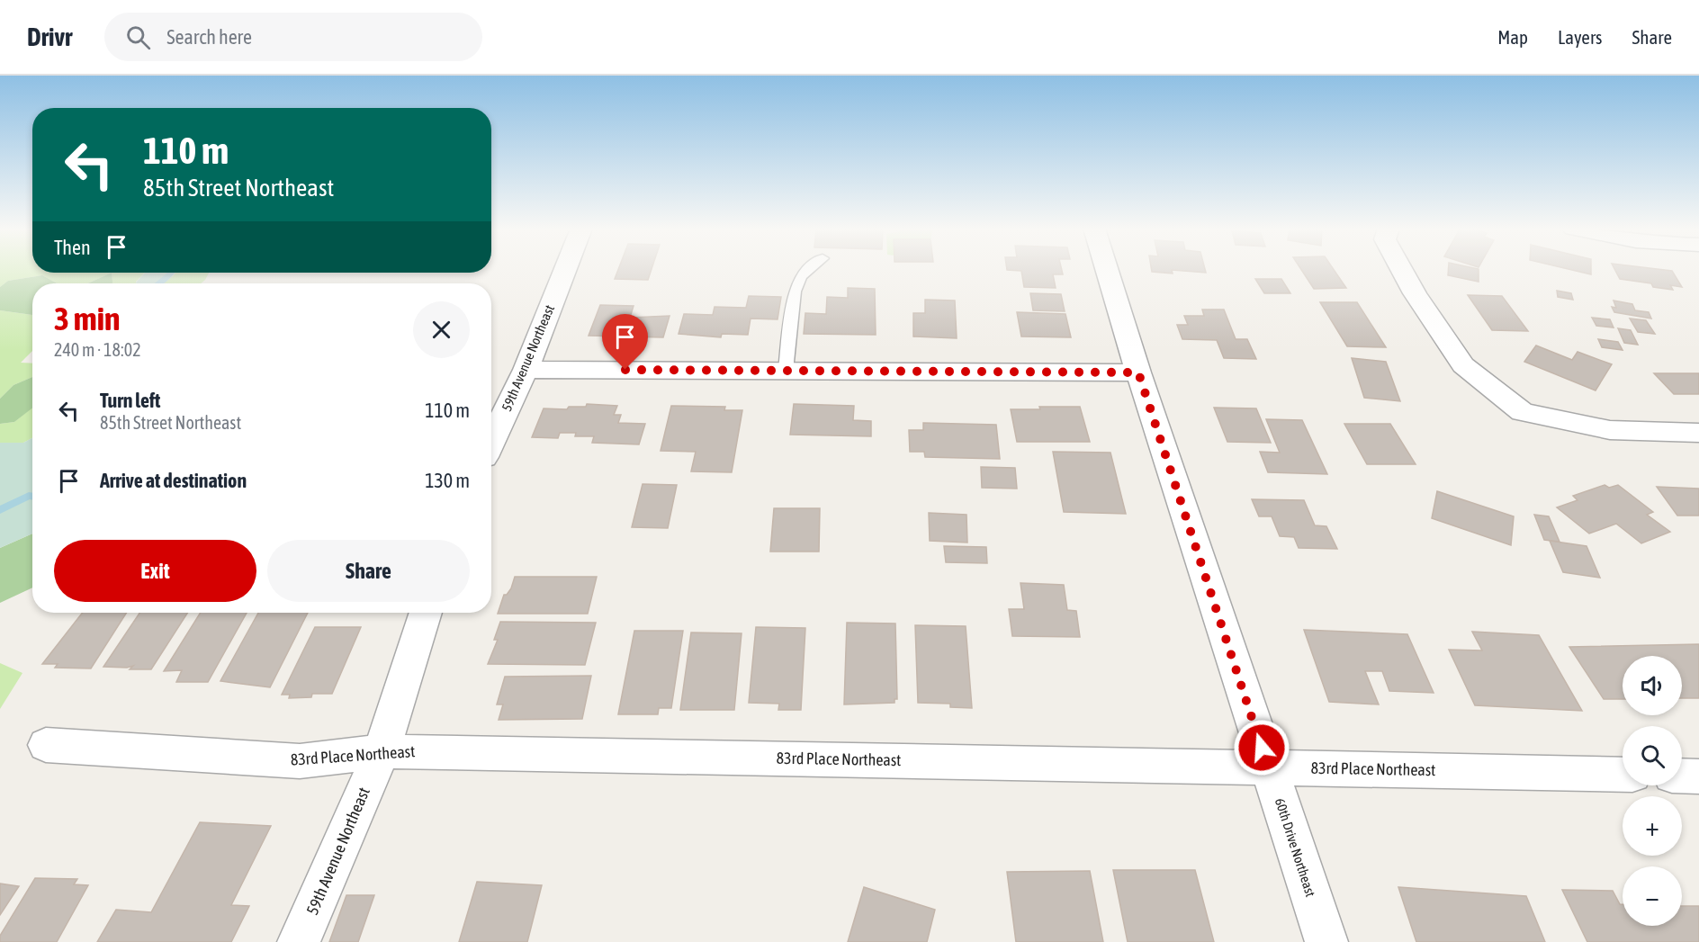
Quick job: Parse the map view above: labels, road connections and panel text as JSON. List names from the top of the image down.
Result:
{
  "streets": {
    "street": ["59th Avenue Northeast", "83rd Place Northeast", "60th Drive Northeast"]
  },
  "crossings": [
    ["59th Avenue Northeast", "83rd Place Northeast"],
    ["83rd Place Northeast", "60th Drive Northeast"]
  ],
  "page": {
    "header": "Drivr",
    "search": "Search here",
    "nav": ["Map", "Layers", "Share"],
    "turn": ["110 m", "85th Street Northeast"],
    "then": "Then",
    "heading": ["3 min", "240 m · 18:02"],
    "list": [
      {
        "name": "Turn left",
        "note": "85th Street Northeast",
        "value": "110 m"
      },
      {
        "name": "Arrive at destination",
        "value": "130 m"
      }
    ],
    "buttons": ["Exit", "Share"],
    "map_buttons": ["+", "−"]
  }
}
